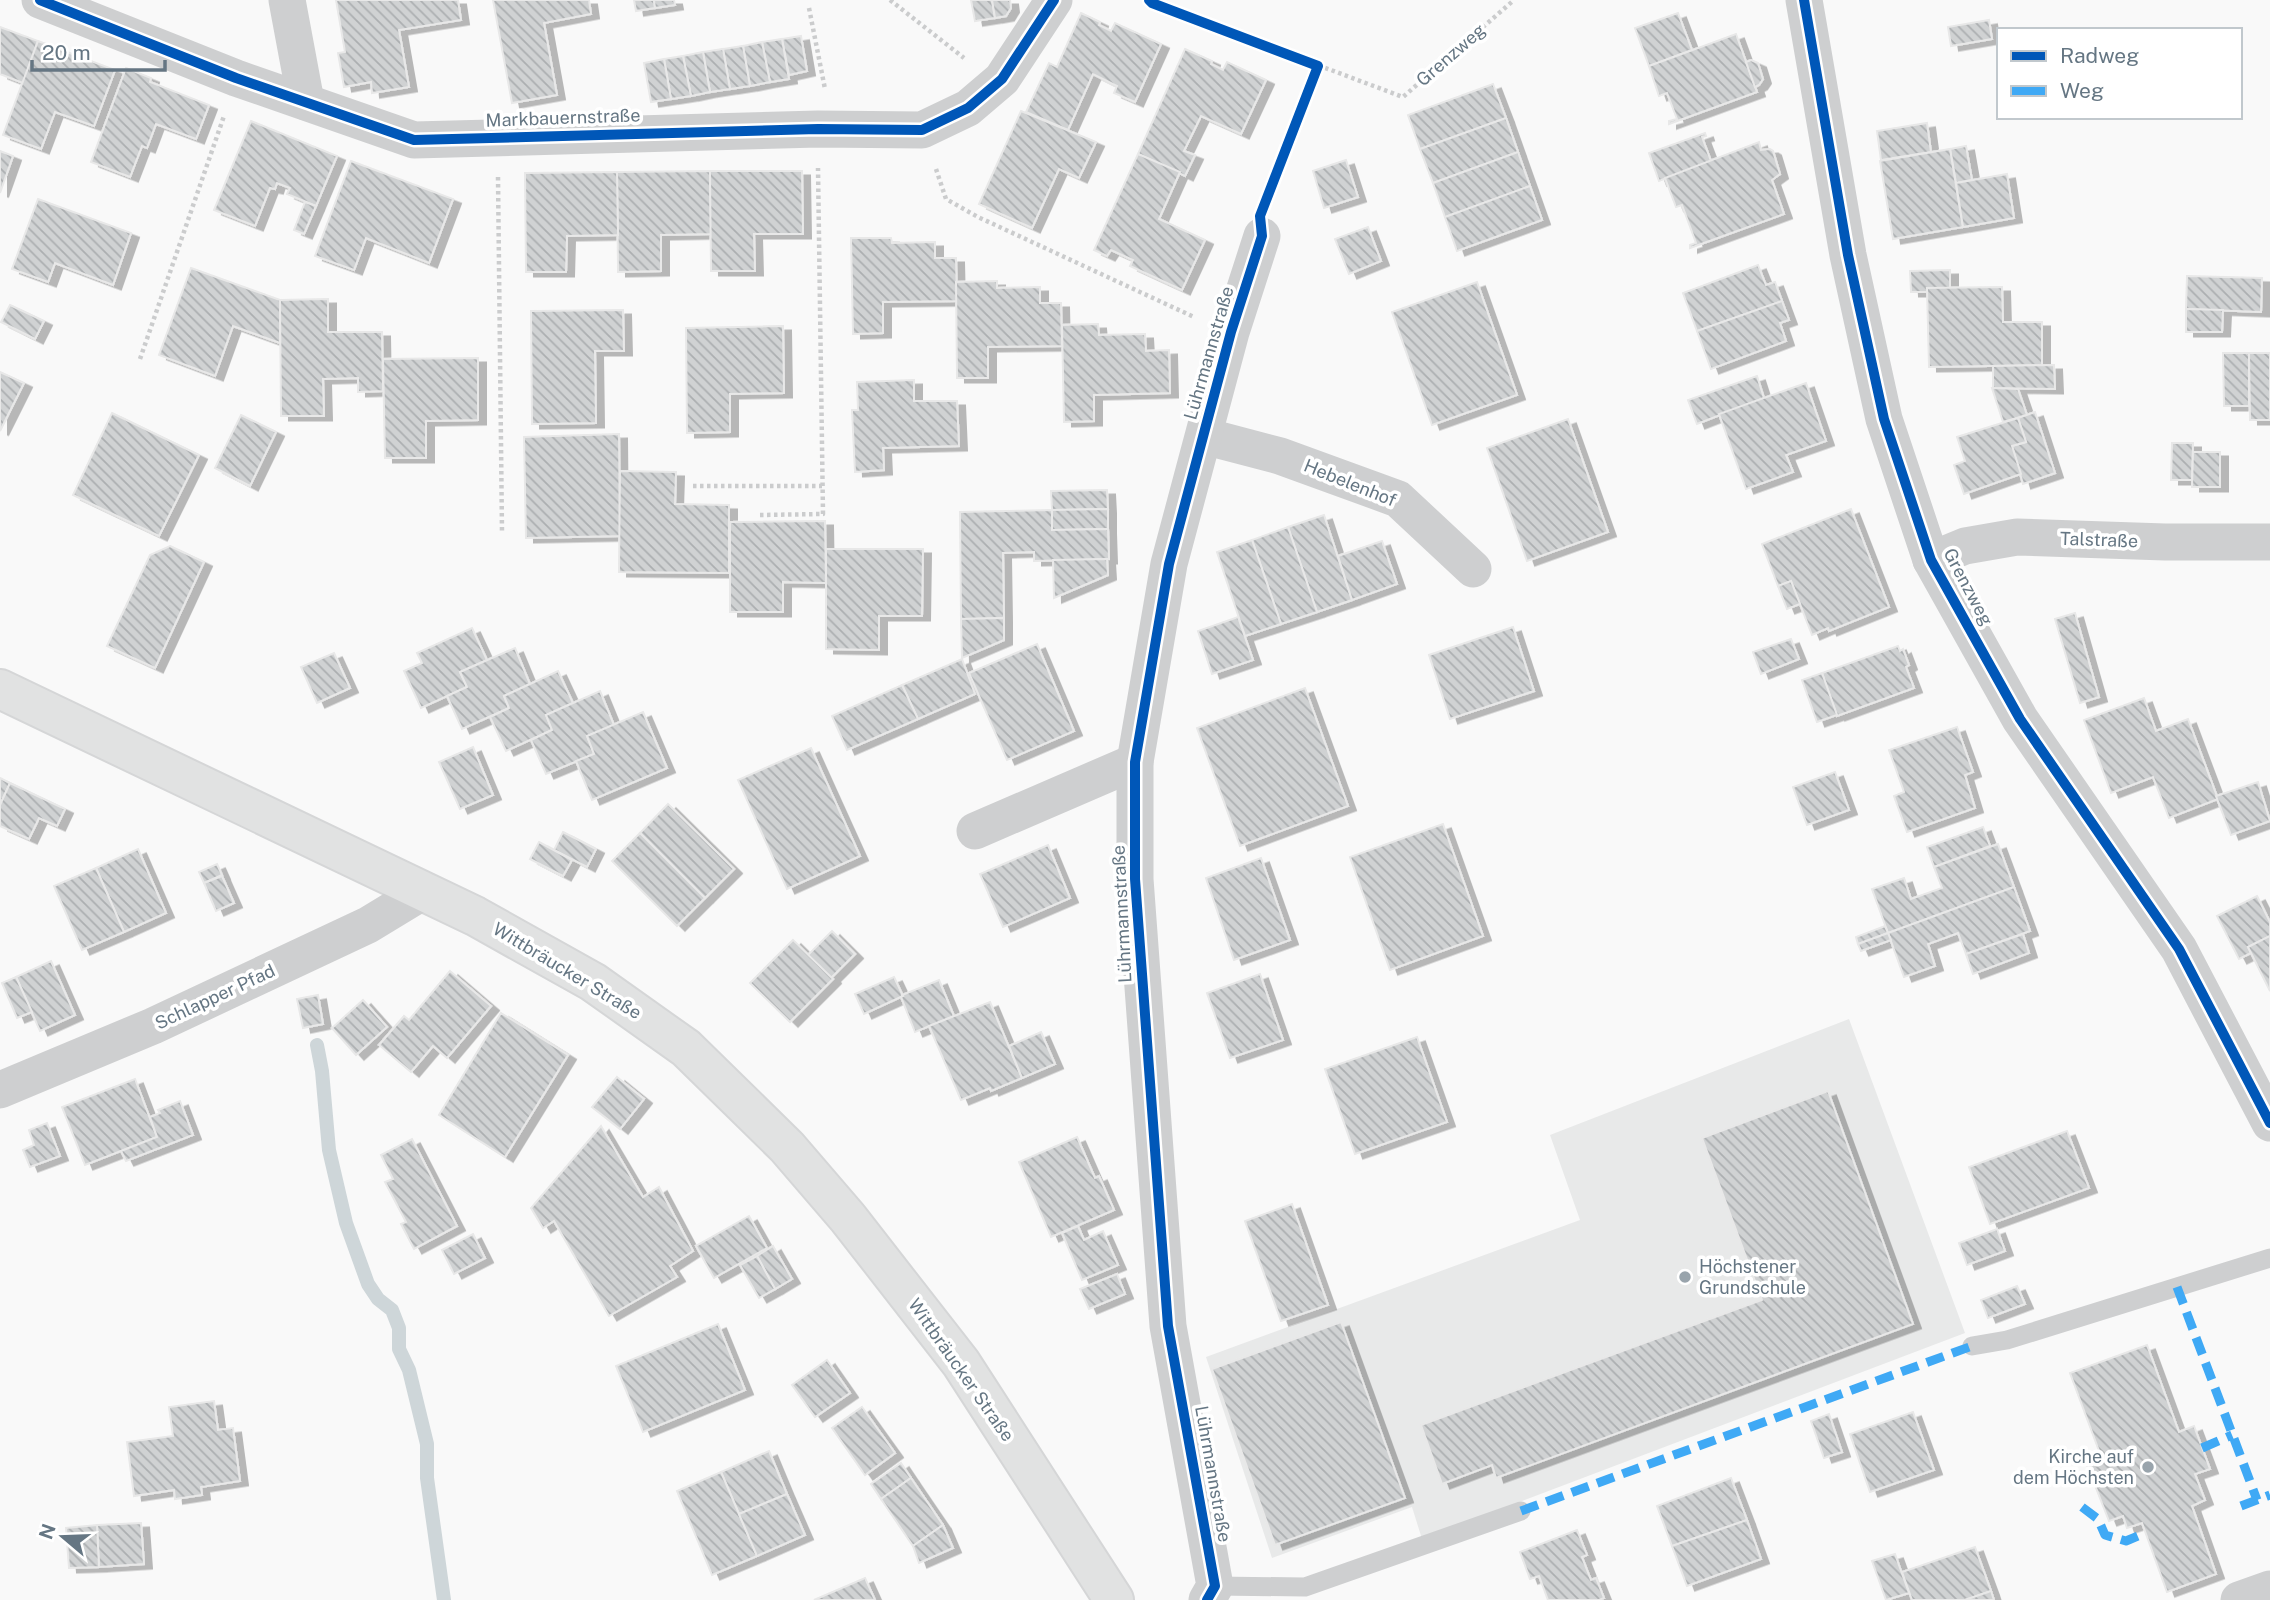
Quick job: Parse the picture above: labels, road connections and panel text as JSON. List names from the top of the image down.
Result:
{
  "streets": {
    "main road": ["Wittbräucker Straße"],
    "street": [
      "Grenzweg",
      "Markbauernstraße",
      "Lührmannstraße",
      "Hebelenhof",
      "Talstraße",
      "Schlapper Pfad"
    ]
  },
  "crossings": [
    ["Grenzweg", "Talstraße"],
    ["Markbauernstraße", "Lührmannstraße"],
    ["Lührmannstraße", "Hebelenhof"],
    ["Wittbräucker Straße", "Schlapper Pfad"]
  ],
  "places": ["Höchstener Grundschule", "Kirche auf dem Höchsten"],
  "legend": ["Radweg", "Weg"],
  "scale_bar": "20 m",
  "north": "left"
}
